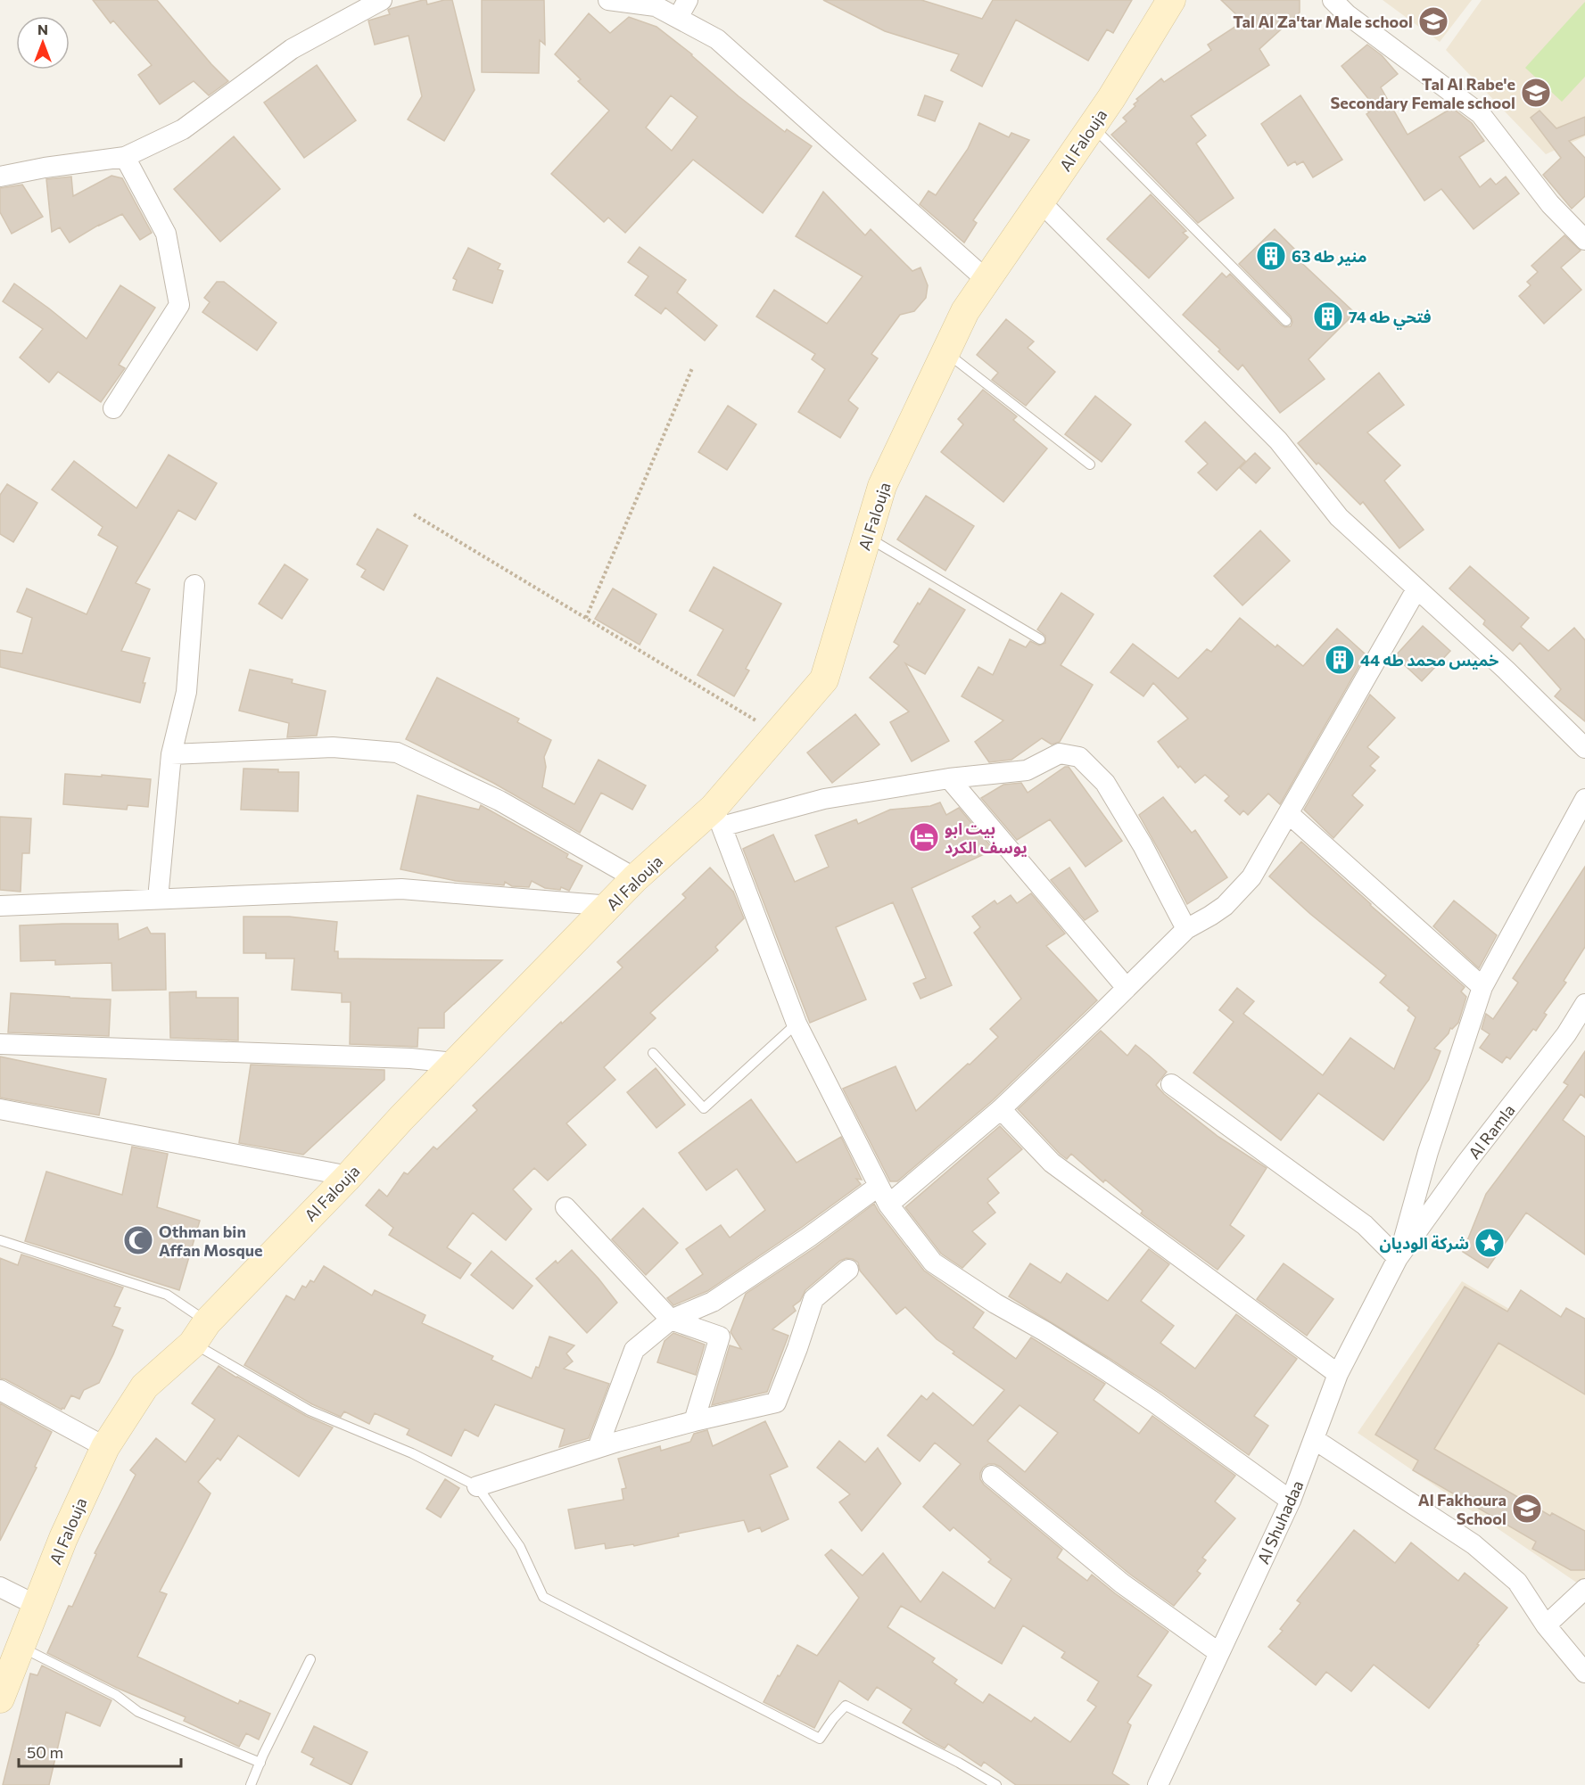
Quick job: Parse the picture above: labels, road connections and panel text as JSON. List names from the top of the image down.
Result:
{
  "streets": {
    "main road": ["Al Falouja"],
    "street": ["Al Ramla", "Al Shuhadaa"]
  },
  "crossings": [
    ["Al Ramla", "Al Shuhadaa"]
  ],
  "places": {
    "school or university": ["Tal Al Za'tar Male school", "Tal Al Rabe'e Secondary Female school", "Al Fakhoura School"],
    "building": ["منير طه 63", "فتحي طه 74", "خميس محمد طه 44"],
    "hotel": ["بيت ابو يوسف الكرد"],
    "mosque": ["Othman bin Affan Mosque"],
    "place": ["شركة الوديان"]
  },
  "scale_bar": "50 m",
  "north": "top"
}
